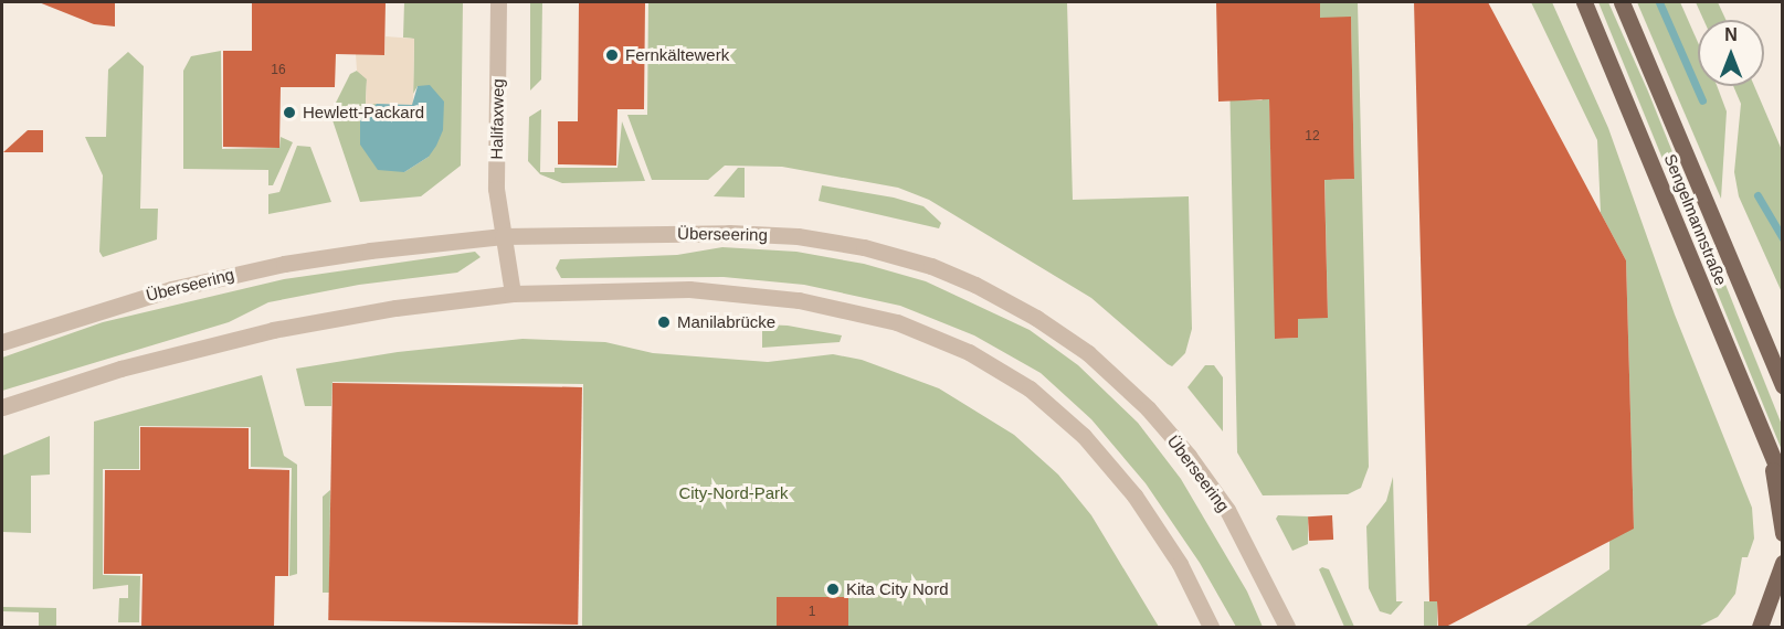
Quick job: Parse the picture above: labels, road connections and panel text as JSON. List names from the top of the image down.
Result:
{
  "streets": {
    "main road": ["Sengelmannstraße"],
    "street": ["Halifaxweg", "Überseering"]
  },
  "crossings": [
    ["Halifaxweg", "Überseering"]
  ],
  "parks": ["City-Nord-Park"],
  "places": [
    "Fernkältewerk",
    "Hewlett-Packard",
    "Manilabrücke",
    "Kita City Nord"
  ],
  "house_numbers": ["16", "12", "1"],
  "north": "top"
}
